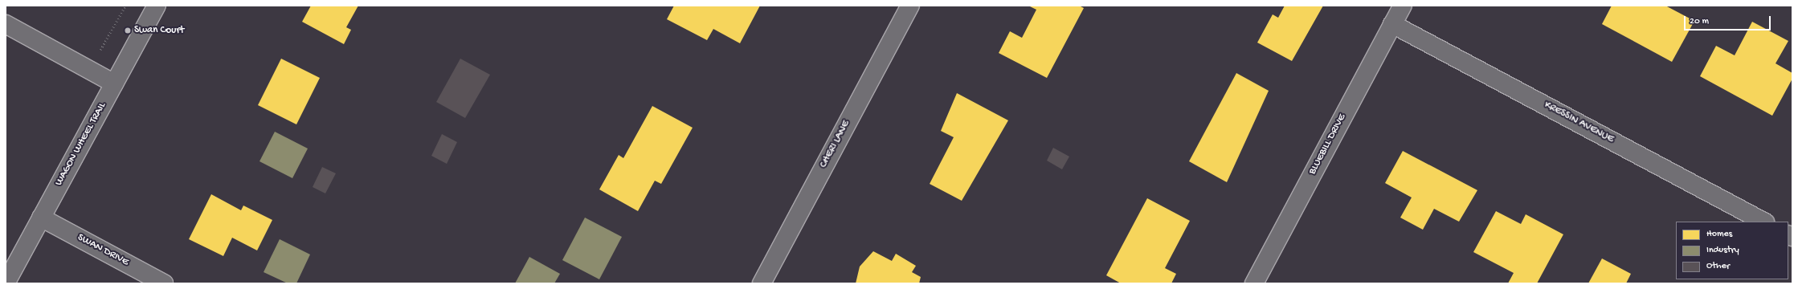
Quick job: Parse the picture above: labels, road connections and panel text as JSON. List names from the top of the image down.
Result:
{
  "streets": {
    "street": [
      "KRESSIN AVENUE",
      "WAGON WHEEL TRAIL",
      "CHERI LANE",
      "BLUEBILL DRIVE",
      "SWAN DRIVE"
    ]
  },
  "crossings": [
    ["KRESSIN AVENUE", "BLUEBILL DRIVE"],
    ["WAGON WHEEL TRAIL", "SWAN DRIVE"]
  ],
  "places": ["Swan Court"],
  "legend": ["Homes", "Industry", "Other"],
  "scale_bar": "20 m"
}
